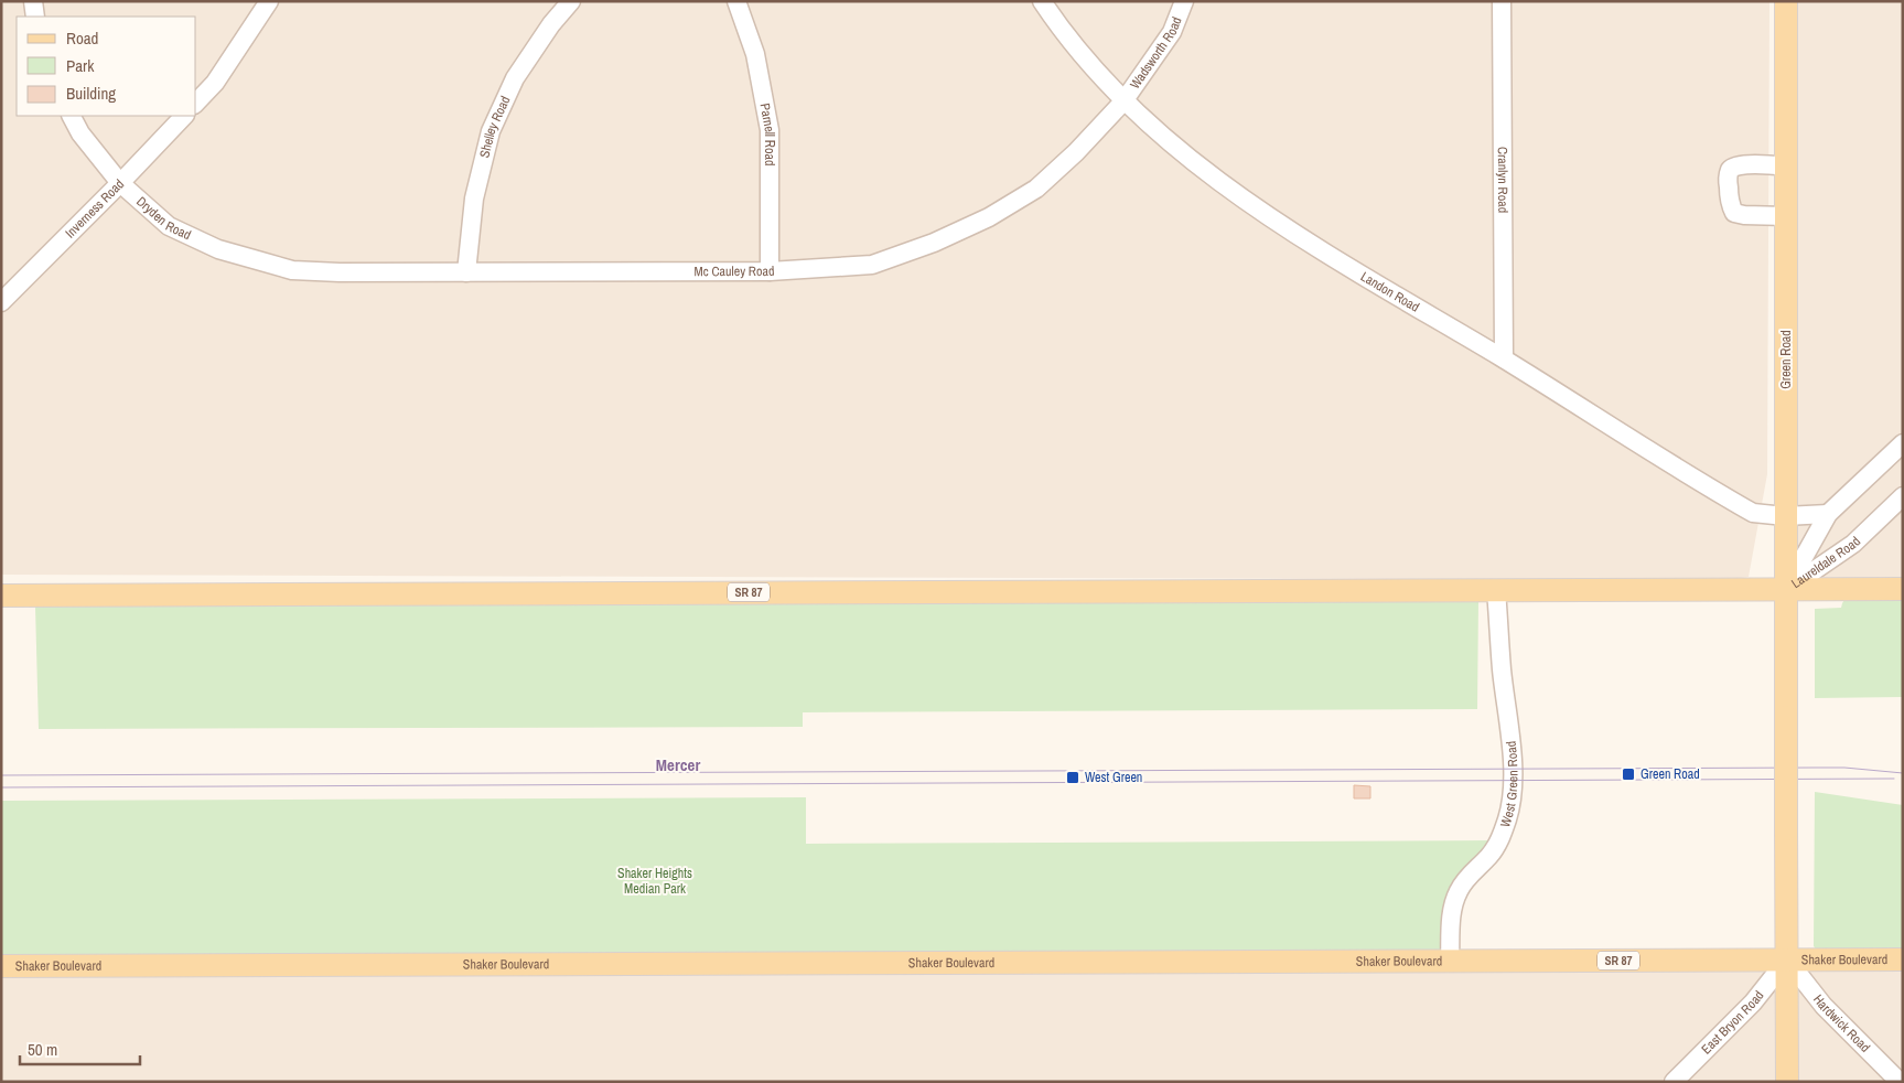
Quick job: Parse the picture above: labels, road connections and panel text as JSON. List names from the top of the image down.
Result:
{
  "streets": {
    "main road": ["Green Road", "SR 87", "Shaker Boulevard"],
    "street": [
      "Wadsworth Road",
      "Shelley Road",
      "Parnell Road",
      "Cranlyn Road",
      "Inverness Road",
      "Dryden Road",
      "Mc Cauley Road",
      "Landon Road",
      "Laureldale Road",
      "West Green Road",
      "East Bryon Road",
      "Hardwick Road"
    ]
  },
  "crossings": [
    ["Wadsworth Road", "Mc Cauley Road"],
    ["Wadsworth Road", "Landon Road"],
    ["Shelley Road", "Mc Cauley Road"],
    ["Parnell Road", "Mc Cauley Road"],
    ["Cranlyn Road", "Landon Road"],
    ["Inverness Road", "Dryden Road"],
    ["Dryden Road", "Mc Cauley Road"],
    ["Mc Cauley Road", "Landon Road"],
    ["Landon Road", "Green Road"],
    ["Green Road", "Laureldale Road"],
    ["Green Road", "SR 87"],
    ["Green Road", "Shaker Boulevard"],
    ["Green Road", "East Bryon Road"],
    ["Green Road", "Hardwick Road"],
    ["Laureldale Road", "SR 87"],
    ["SR 87", "West Green Road"],
    ["West Green Road", "Shaker Boulevard"],
    ["Shaker Boulevard", "East Bryon Road"],
    ["Shaker Boulevard", "Hardwick Road"],
    ["East Bryon Road", "Hardwick Road"]
  ],
  "districts": ["Mercer"],
  "parks": ["Shaker Heights Median Park"],
  "places": {
    "transit": ["Green Road", "West Green"]
  },
  "legend": ["Road", "Park", "Building"],
  "scale_bar": "50 m"
}
